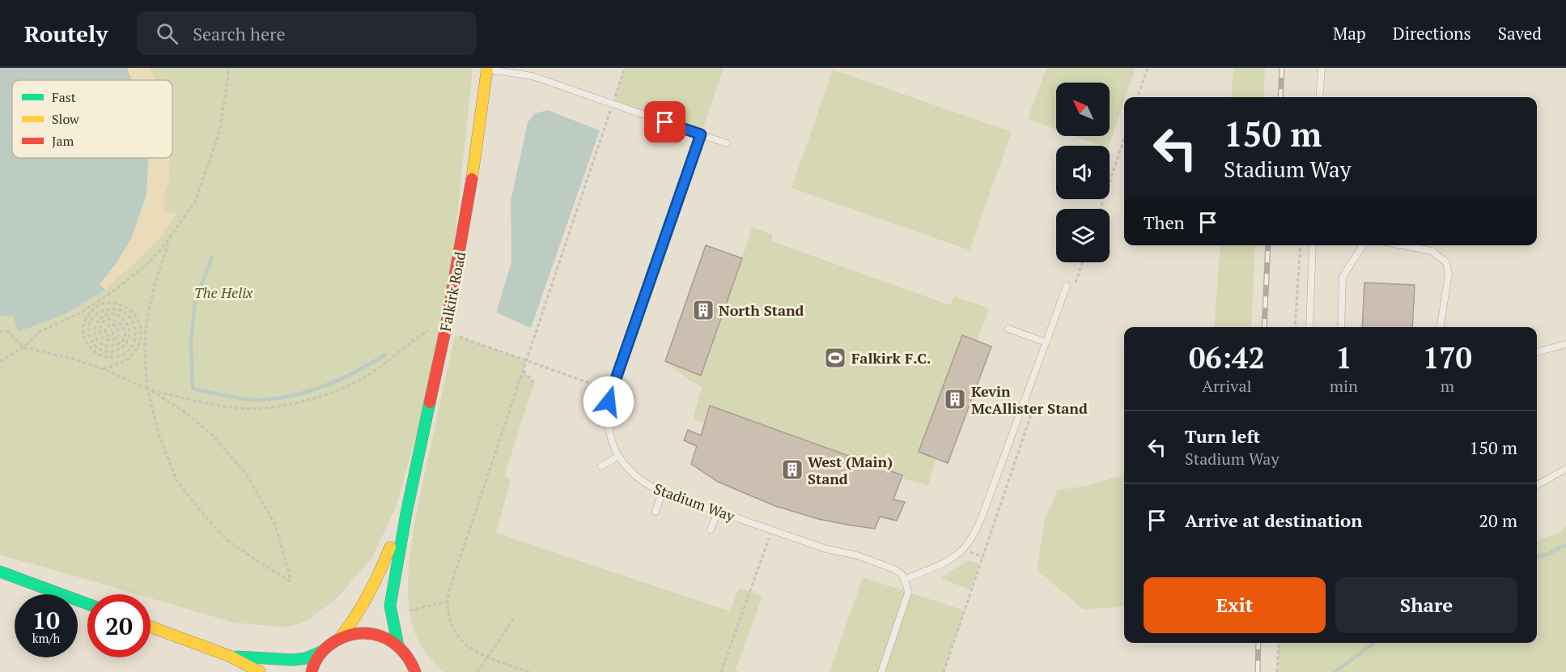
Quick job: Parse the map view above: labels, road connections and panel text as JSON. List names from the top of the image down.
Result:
{
  "streets": {
    "main road": ["Falkirk Road"],
    "lane": ["Stadium Way"]
  },
  "parks": ["The Helix"],
  "places": {
    "building": ["North Stand", "Kevin McAllister Stand", "West (Main) Stand"],
    "sports": ["Falkirk F.C."]
  },
  "legend": ["Fast", "Slow", "Jam"],
  "north": "top left",
  "page": {
    "header": "Routely",
    "search": "Search here",
    "nav": ["Map", "Directions", "Saved"],
    "turn": ["150 m", "Stadium Way"],
    "then": "Then",
    "eta": [
      "06:42",
      "Arrival",
      "1",
      "min",
      "170",
      "m"
    ],
    "list": [
      {
        "name": "Turn left",
        "note": "Stadium Way",
        "value": "150 m"
      },
      {
        "name": "Arrive at destination",
        "value": "20 m"
      }
    ],
    "buttons": ["Exit", "Share"],
    "speed": "10 km/h",
    "limit": "20"
  }
}
